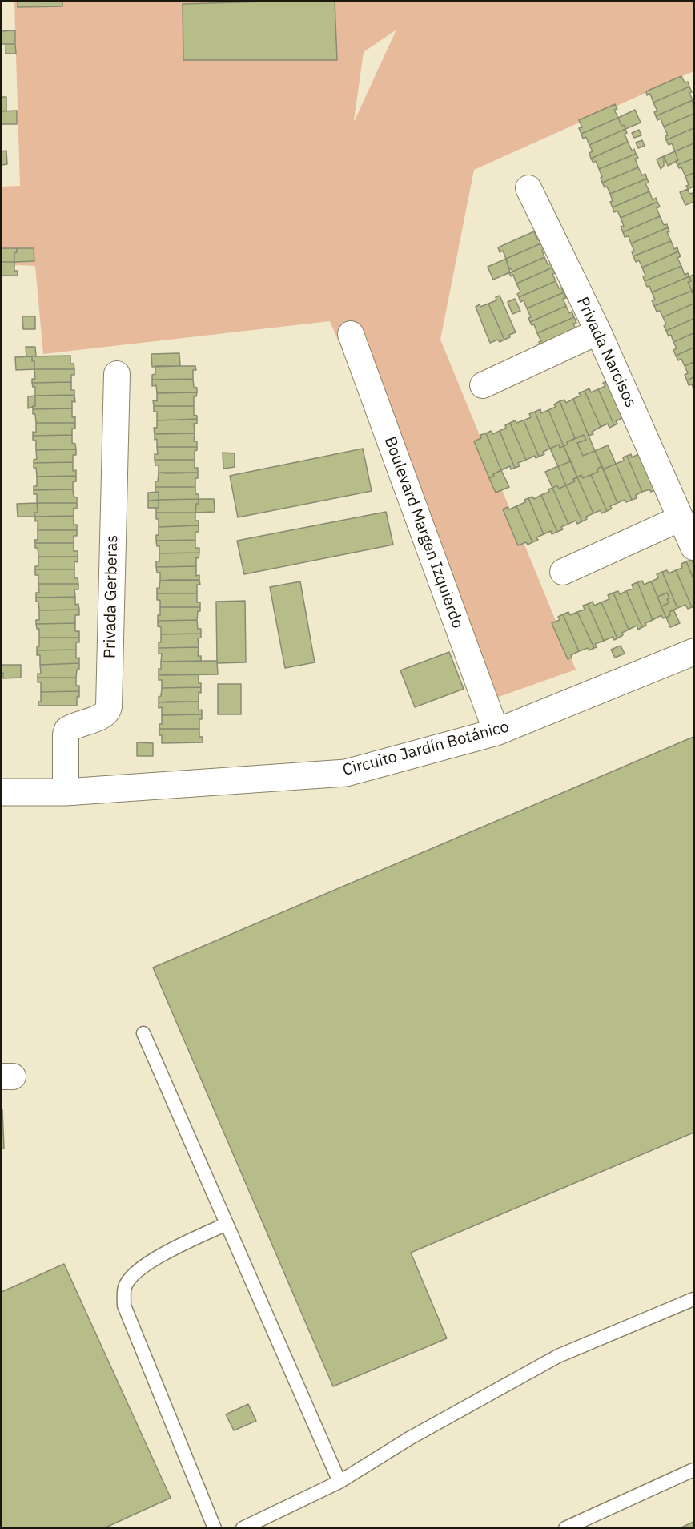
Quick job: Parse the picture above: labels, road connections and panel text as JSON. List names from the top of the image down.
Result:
{
  "streets": {
    "street": [
      "Privada Narcisos",
      "Boulevard Margen Izquierdo",
      "Privada Gerberas",
      "Circuito Jardín Botánico"
    ]
  },
  "crossings": [
    ["Boulevard Margen Izquierdo", "Circuito Jardín Botánico"],
    ["Privada Gerberas", "Circuito Jardín Botánico"]
  ]
}
